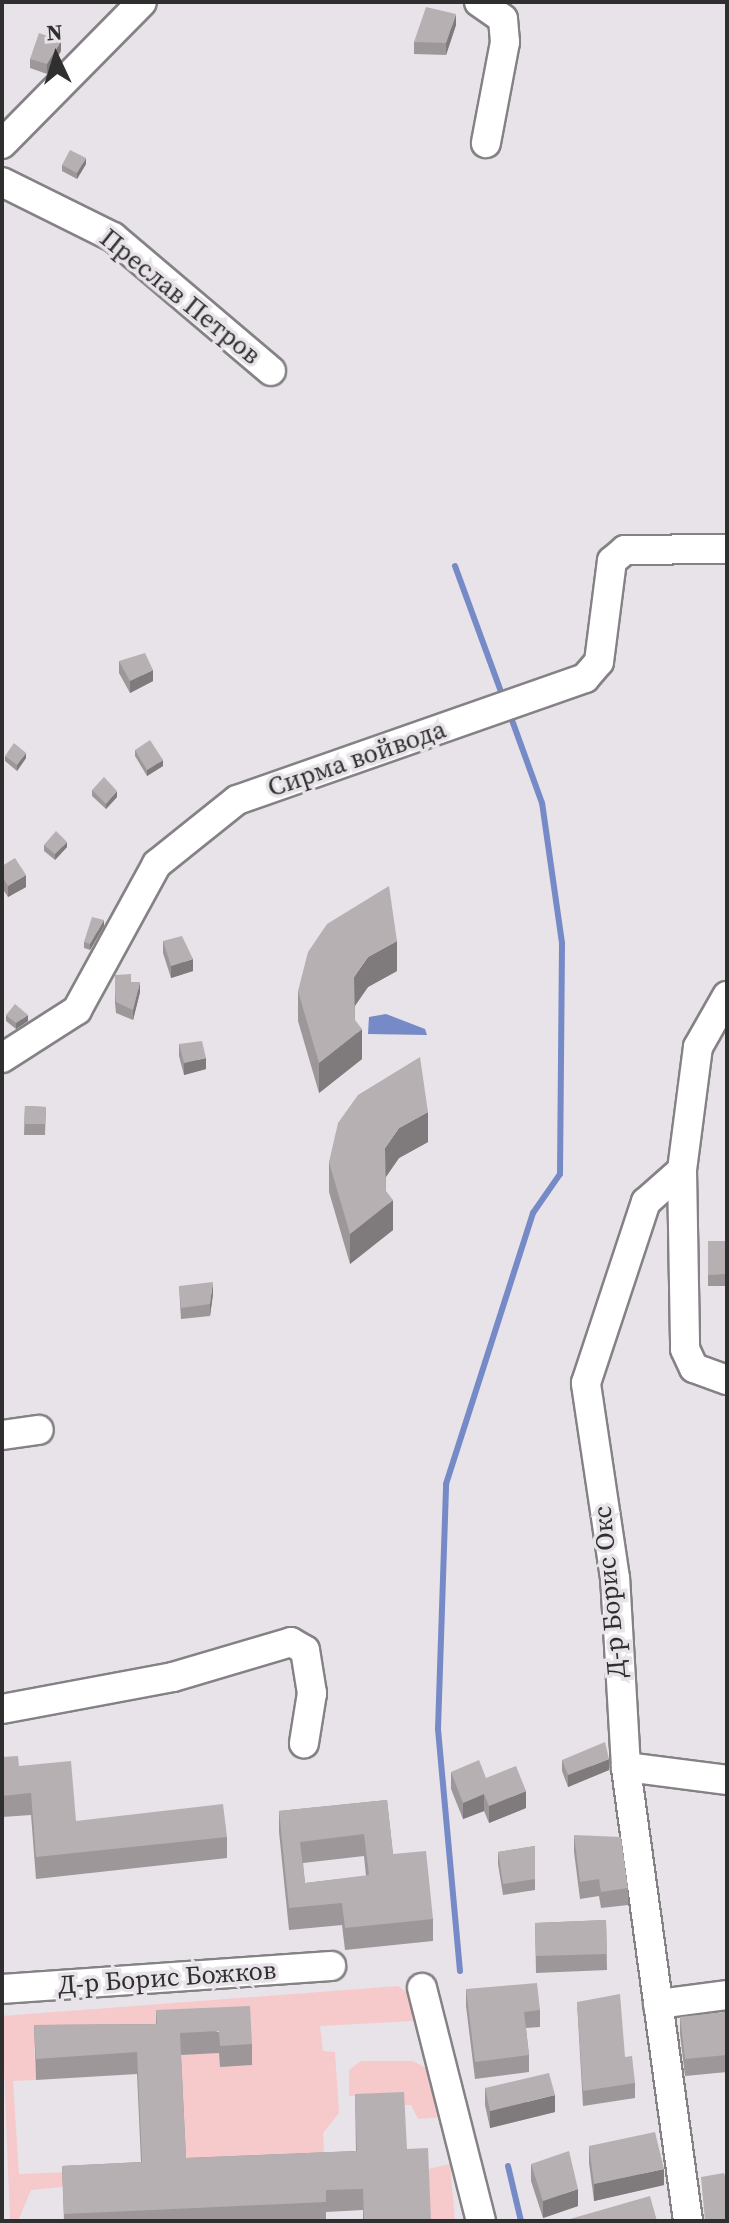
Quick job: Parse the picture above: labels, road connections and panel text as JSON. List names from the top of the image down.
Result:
{
  "streets": {
    "street": [
      "Преслав Петров",
      "Сирма войвода",
      "Д-р Борис Окс",
      "Д-р Борис Божков"
    ]
  },
  "north": "top"
}
